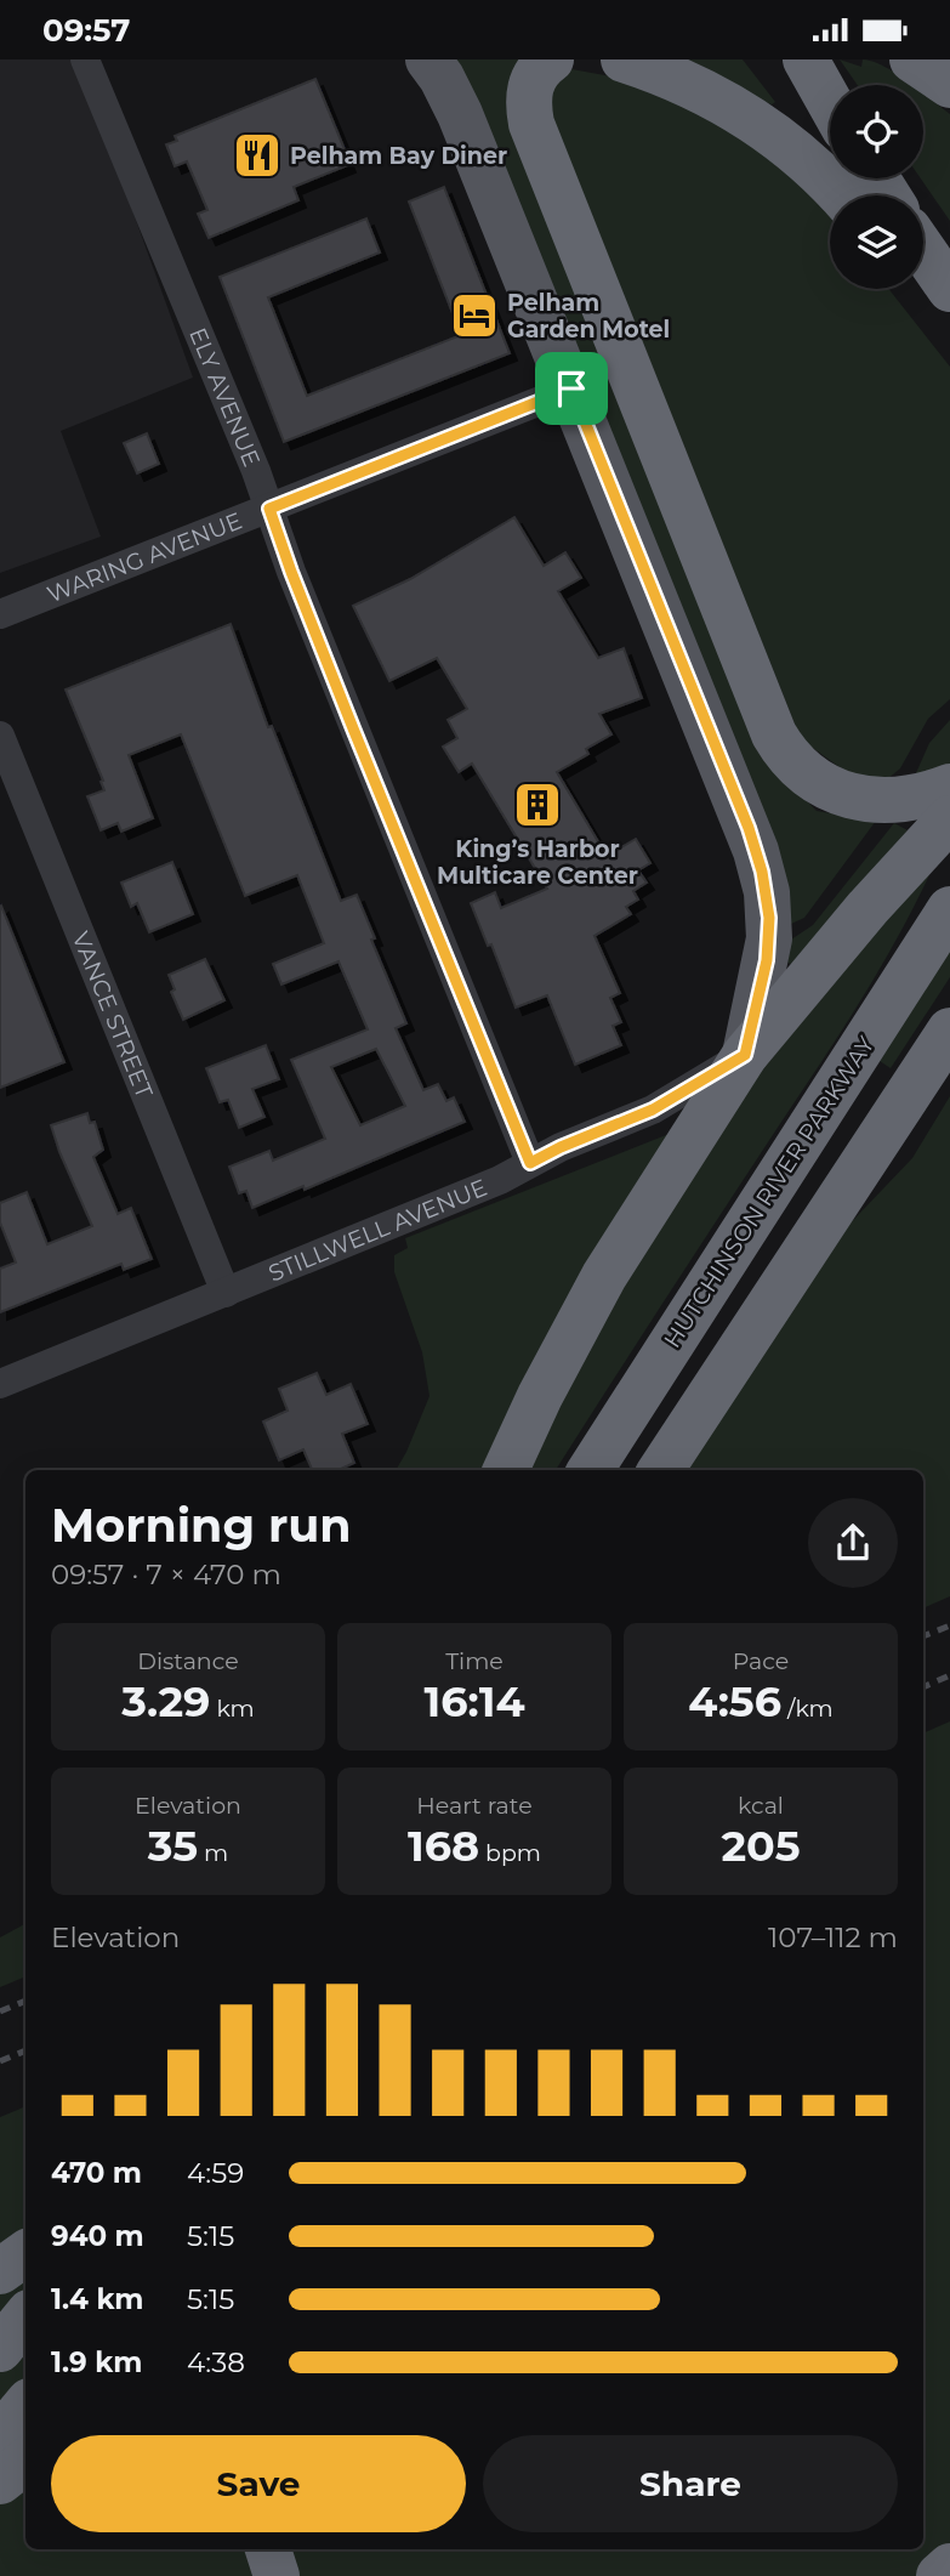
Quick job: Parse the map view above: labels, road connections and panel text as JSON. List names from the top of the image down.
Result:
{
  "streets": {
    "highway": ["HUTCHINSON RIVER PARKWAY"],
    "street": [
      "ELY AVENUE",
      "WARING AVENUE",
      "VANCE STREET",
      "STILLWELL AVENUE"
    ]
  },
  "crossings": [
    ["ELY AVENUE", "WARING AVENUE"],
    ["ELY AVENUE", "STILLWELL AVENUE"],
    ["VANCE STREET", "STILLWELL AVENUE"]
  ],
  "places": {
    "restaurant": ["Pelham Bay Diner"],
    "hotel": ["Pelham Garden Motel"],
    "building": ["King’s Harbor Multicare Center"]
  },
  "page": {
    "status": "09:57",
    "heading": ["Morning run", "09:57 · 7 × 470 m"],
    "stats": [
      ["Distance", "3.29 km"],
      ["Time", "16:14"],
      ["Pace", "4:56 /km"],
      ["Elevation", "35 m"],
      ["Heart rate", "168 bpm"],
      ["kcal", "205"]
    ],
    "chart": ["Elevation", "107–112 m"],
    "list": [
      {
        "name": "470 m",
        "note": "4:59"
      },
      {
        "name": "940 m",
        "note": "5:15"
      },
      {
        "name": "1.4 km",
        "note": "5:15"
      },
      {
        "name": "1.9 km",
        "note": "4:38"
      }
    ],
    "buttons": ["Save", "Share"]
  }
}
